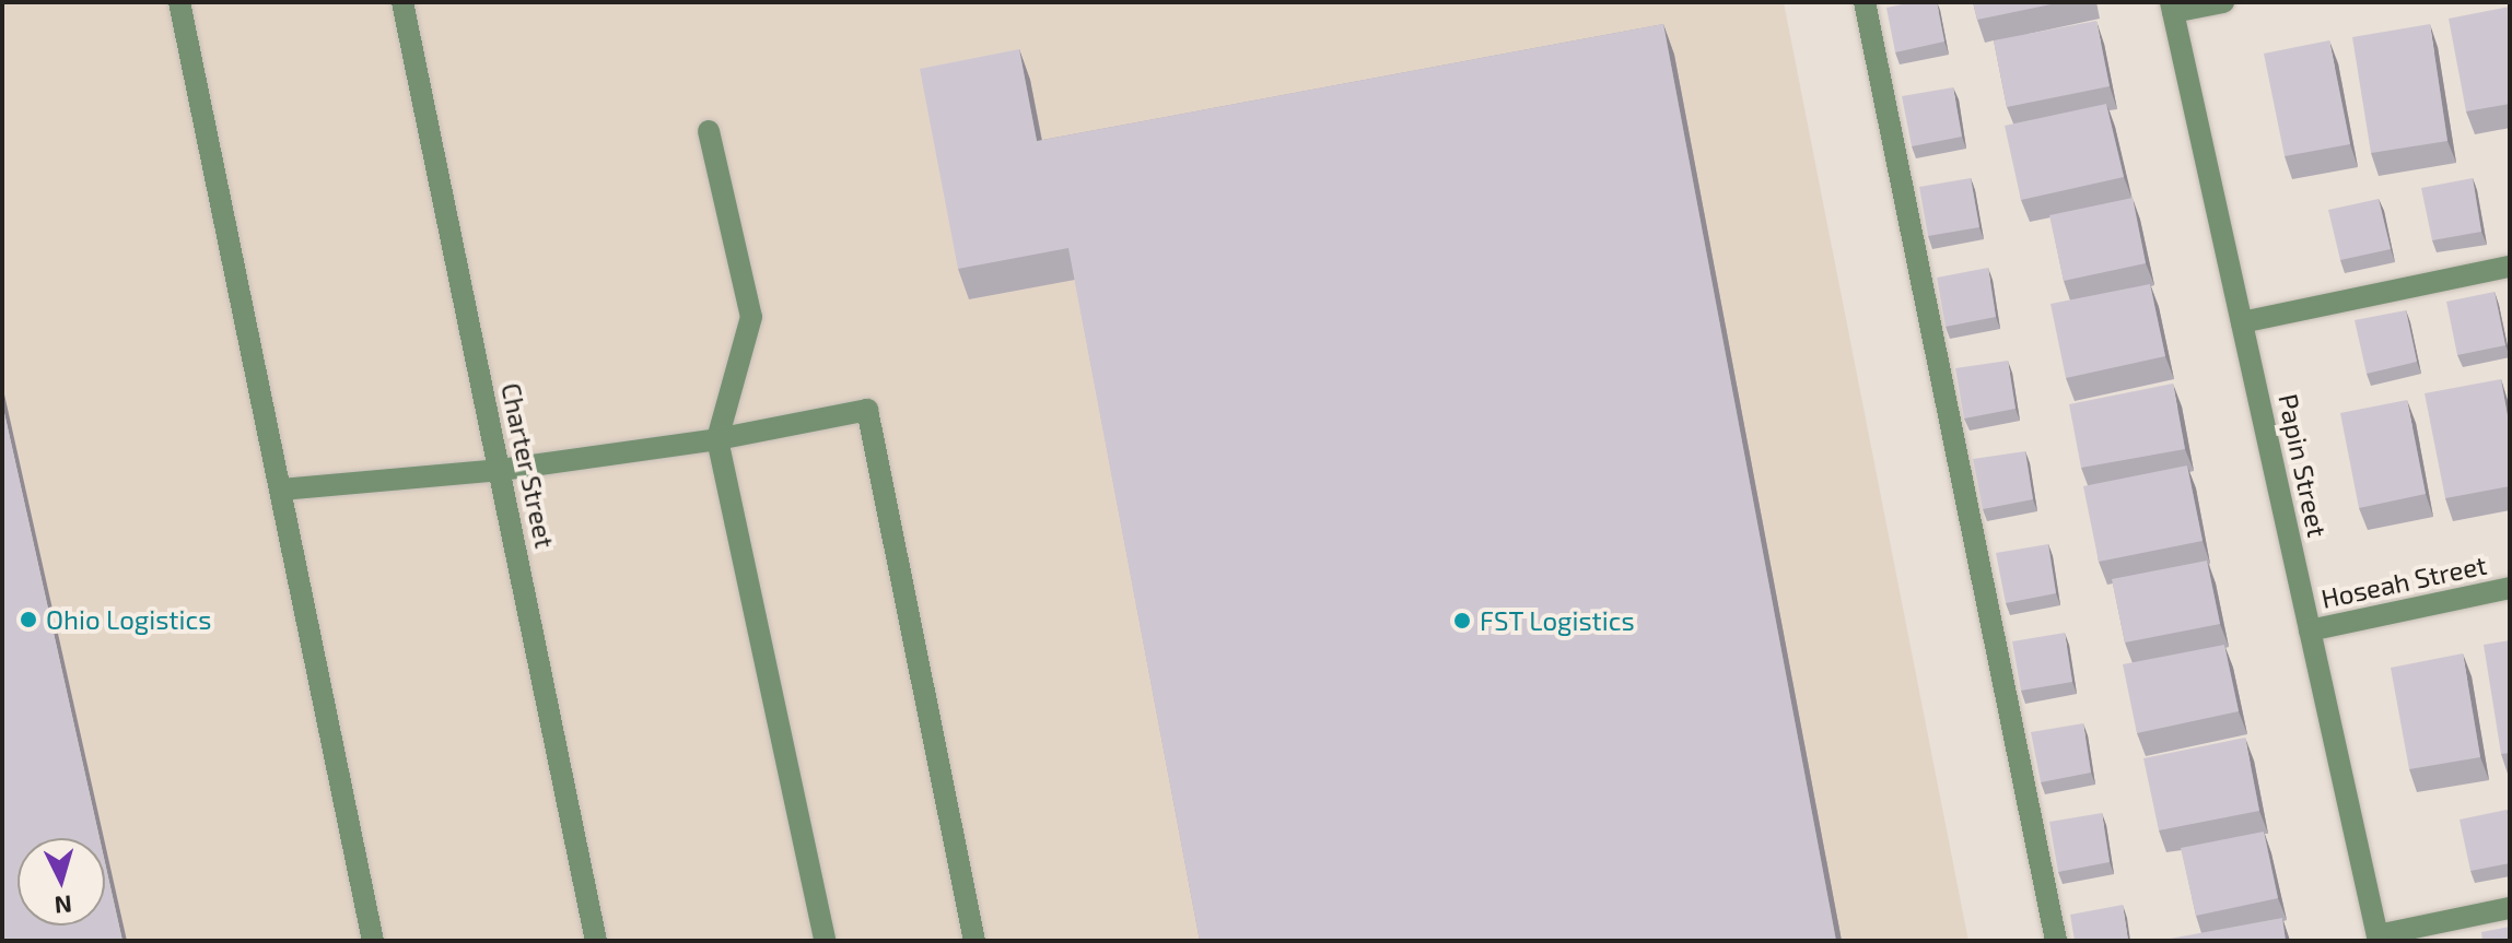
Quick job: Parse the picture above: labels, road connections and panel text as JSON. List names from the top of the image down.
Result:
{
  "streets": {
    "street": ["Charter Street", "Papin Street", "Hoseah Street"]
  },
  "crossings": [
    ["Papin Street", "Hoseah Street"]
  ],
  "places": ["Ohio Logistics", "FST Logistics"],
  "north": "bottom"
}
